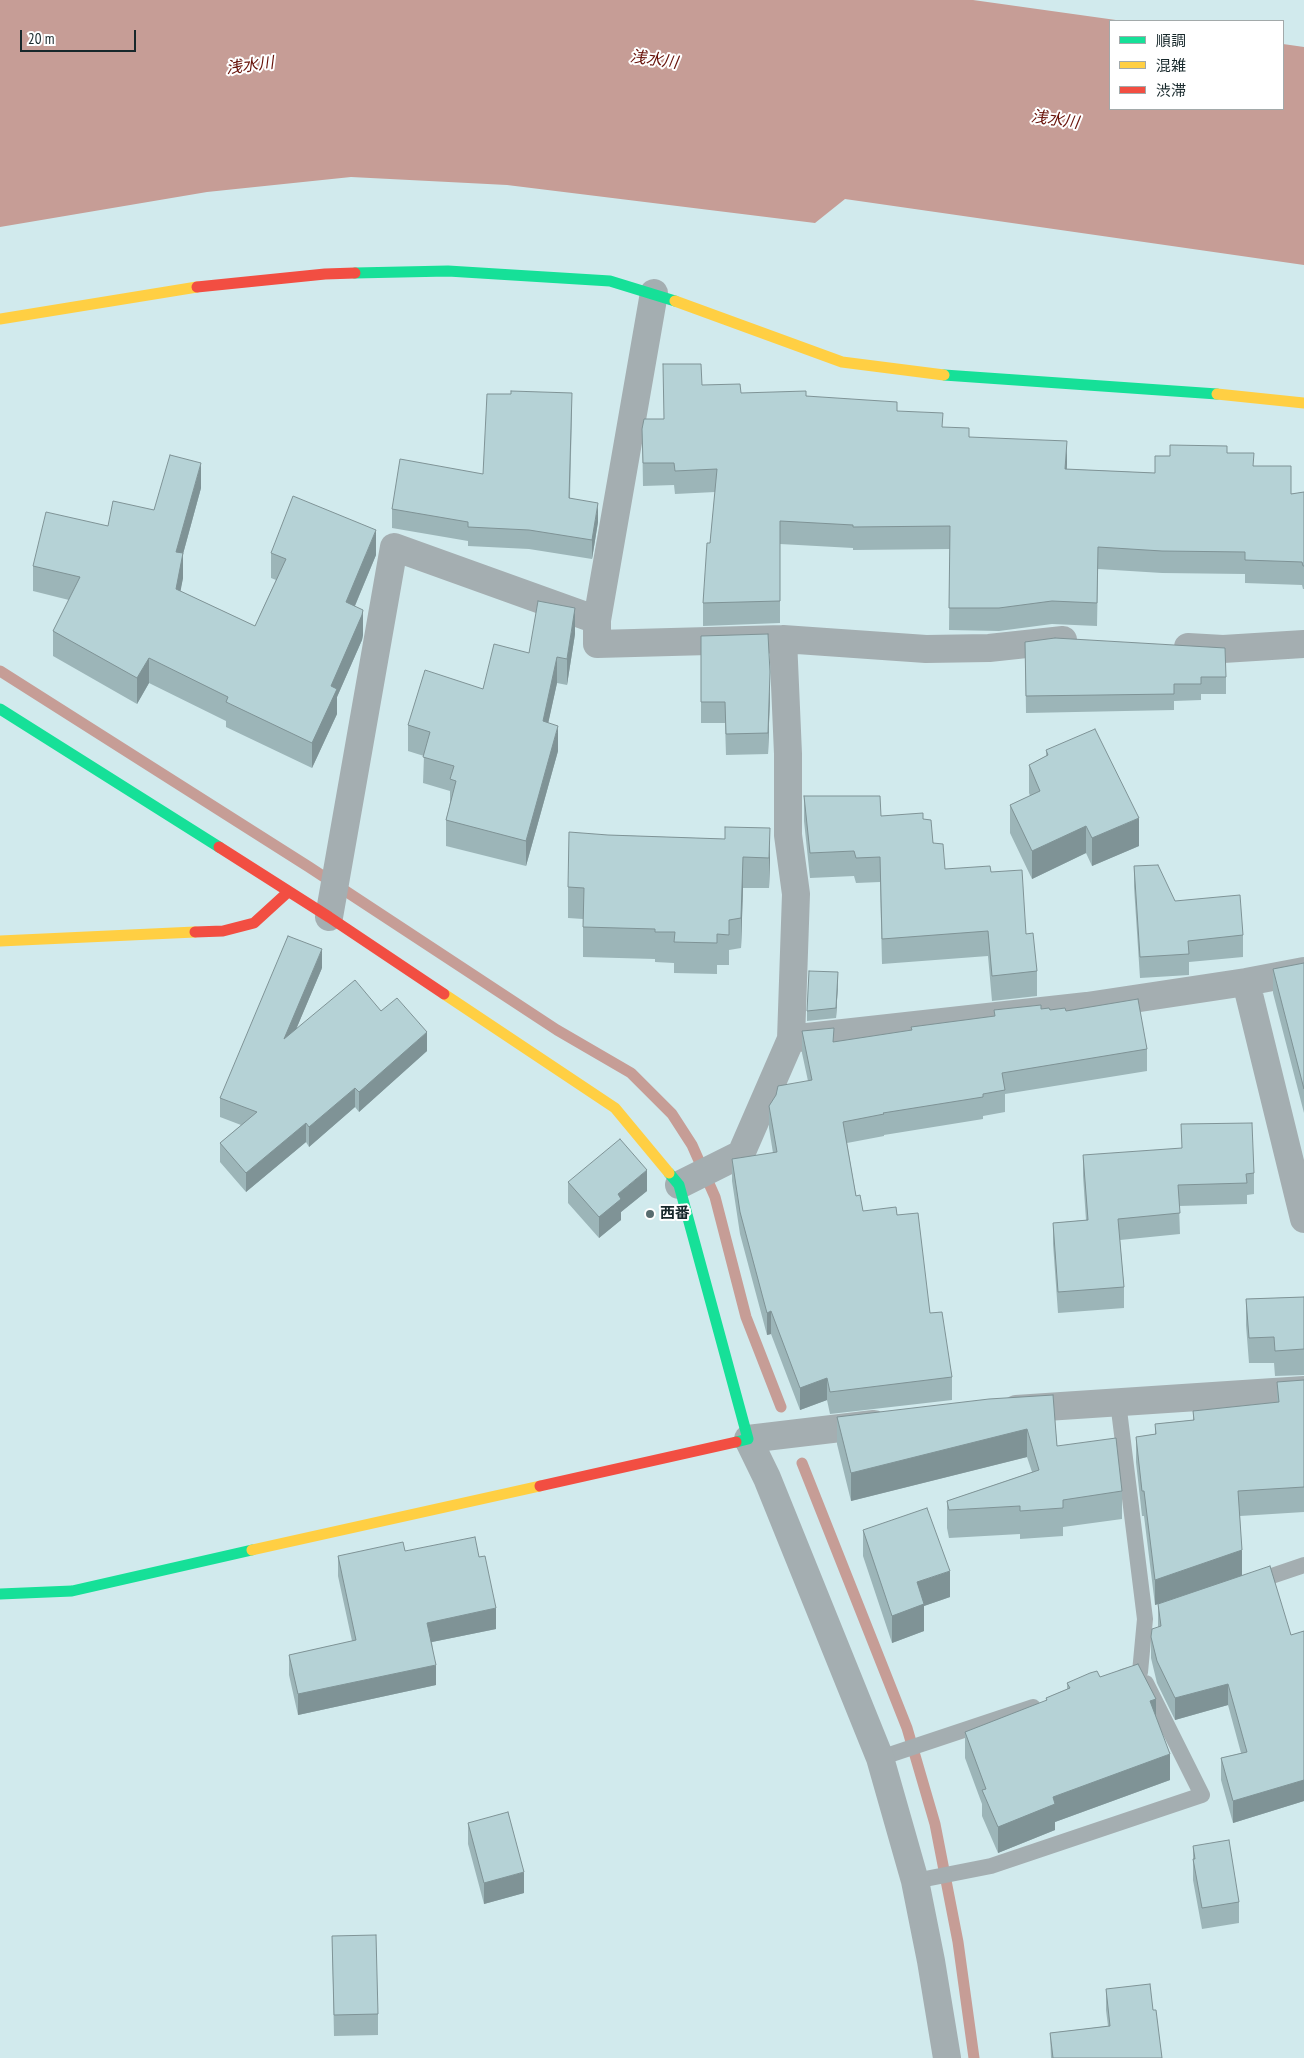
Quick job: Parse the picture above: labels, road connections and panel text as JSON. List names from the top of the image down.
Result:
{
  "water": ["浅水川"],
  "places": ["西番"],
  "legend": ["順調", "混雑", "渋滞"],
  "scale_bar": "20 m"
}
